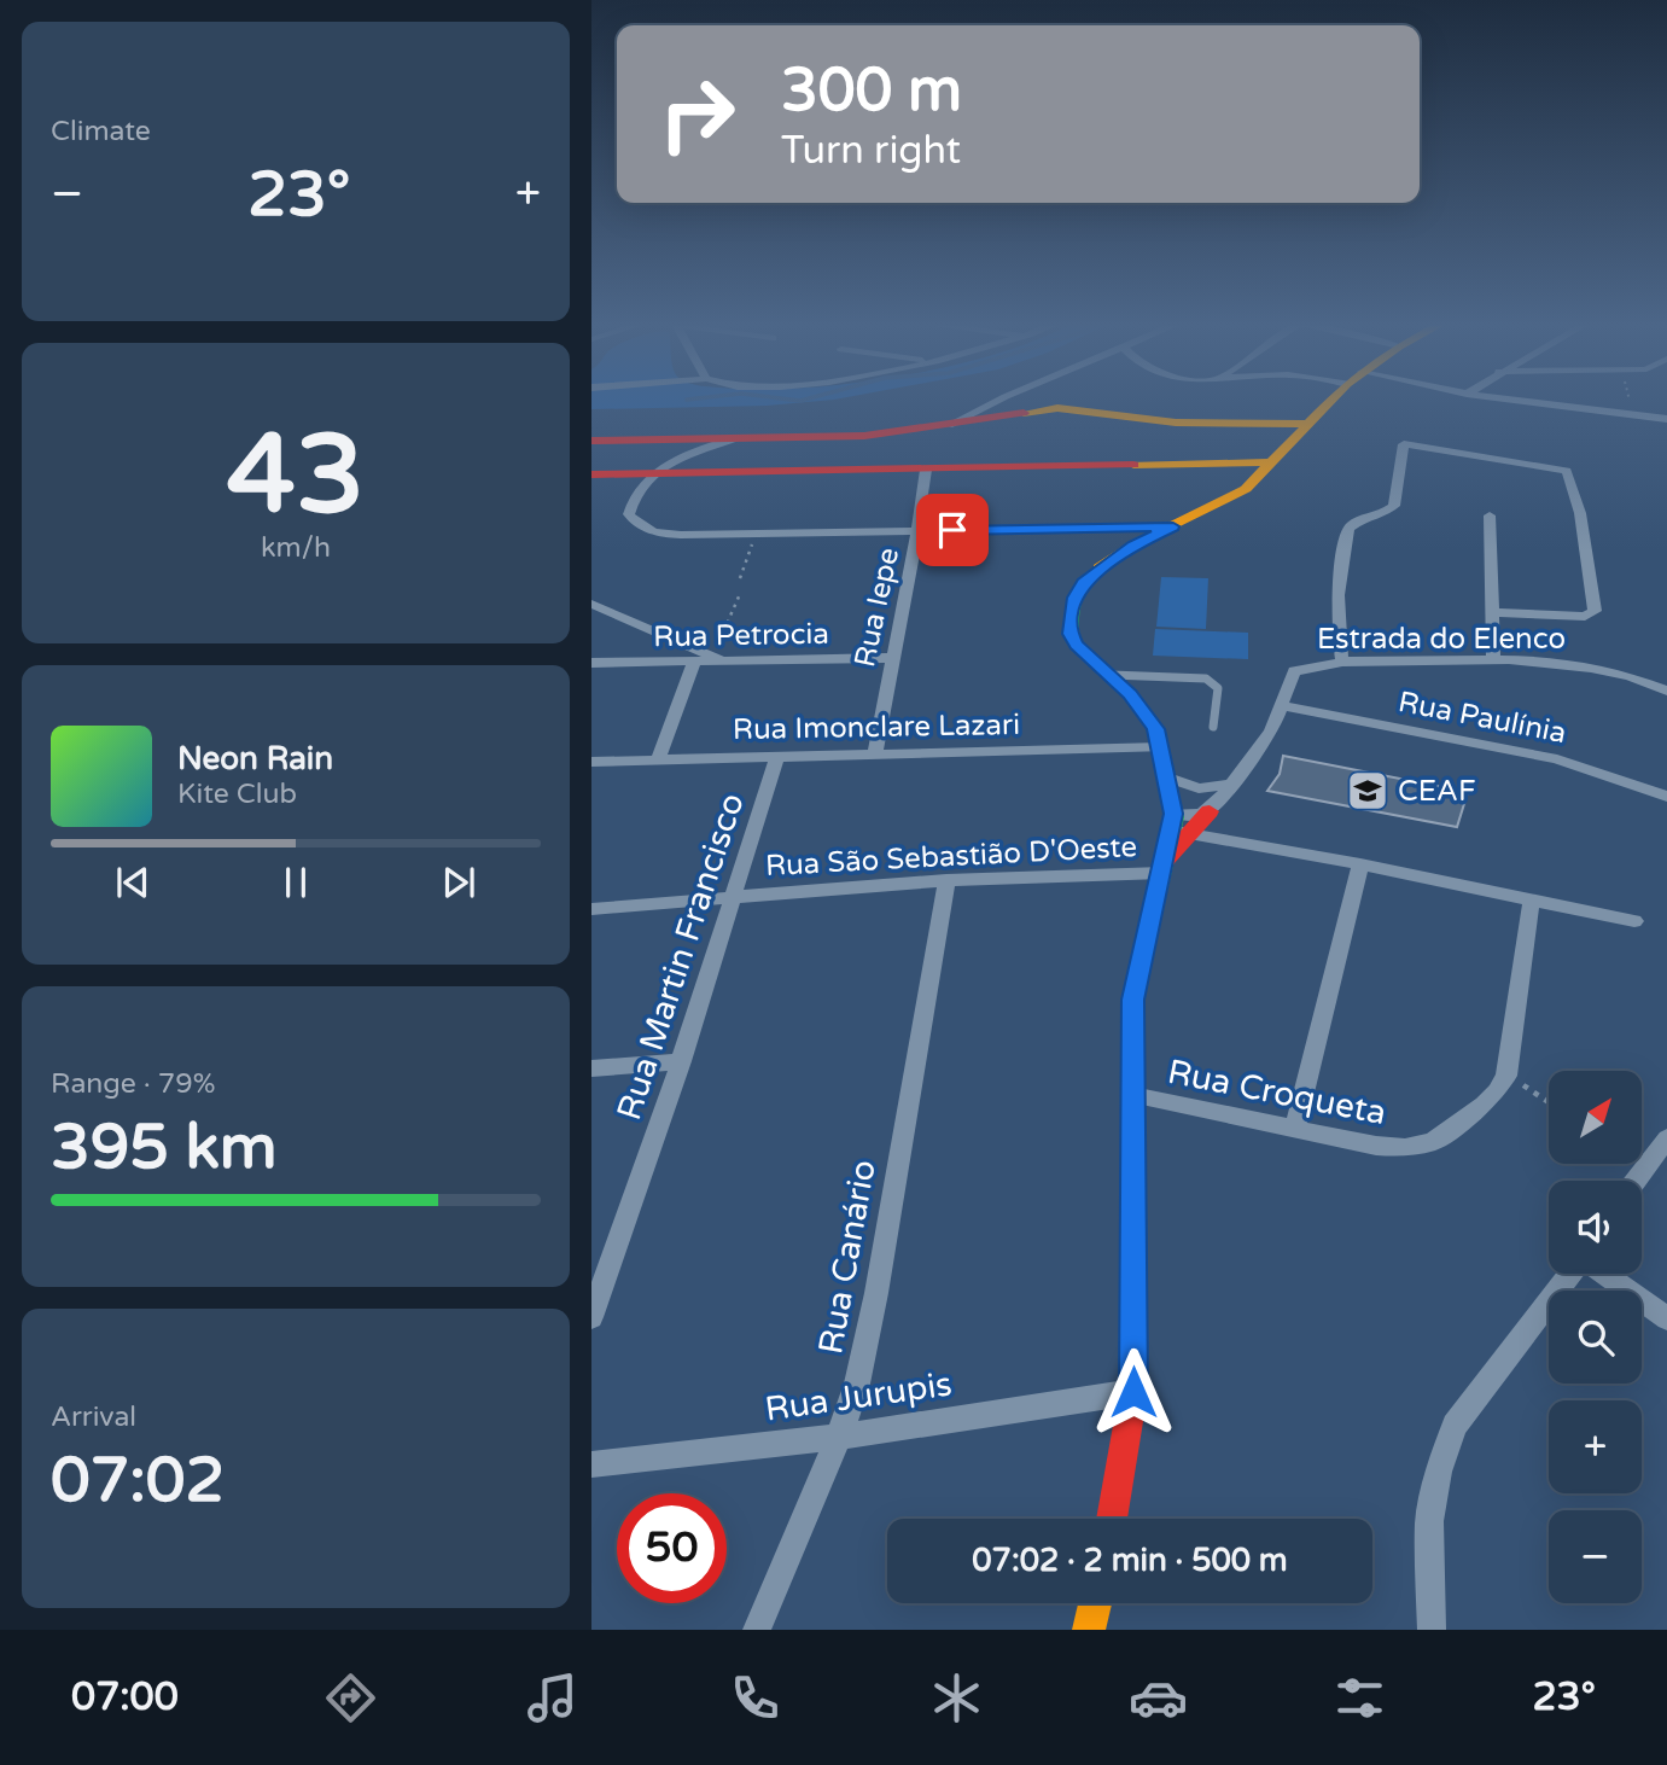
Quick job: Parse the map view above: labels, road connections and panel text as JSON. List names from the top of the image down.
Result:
{
  "streets": {
    "street": [
      "Rua Iepe",
      "Rua Petrocia",
      "Estrada do Elenco",
      "Rua Paulínia",
      "Rua Imonclare Lazari",
      "Rua São Sebastião D'Oeste",
      "Rua Martin Francisco",
      "Rua Croqueta",
      "Rua Canário",
      "Rua Jurupis"
    ]
  },
  "crossings": [
    ["Rua Iepe", "Rua Petrocia"],
    ["Rua Iepe", "Rua Imonclare Lazari"],
    ["Estrada do Elenco", "Rua Paulínia"],
    ["Rua Imonclare Lazari", "Rua Martin Francisco"],
    ["Rua São Sebastião D'Oeste", "Rua Martin Francisco"],
    ["Rua São Sebastião D'Oeste", "Rua Canário"],
    ["Rua Canário", "Rua Jurupis"]
  ],
  "places": {
    "school or university": ["CEAF"]
  },
  "north": "top right",
  "page": {
    "tile": [
      "Climate",
      ["43", "km/h"],
      ["Range · 79%", "395 km"],
      ["Arrival", "07:02"]
    ],
    "turn": ["300 m", "Turn right"],
    "heat": ["−", "23°", "+"],
    "song": ["Neon Rain", "Kite Club"],
    "map_buttons": ["+", "−"],
    "limit": "50",
    "trip": "07:02 · 2 min · 500 m",
    "tabs": ["07:00", "23°"]
  }
}
